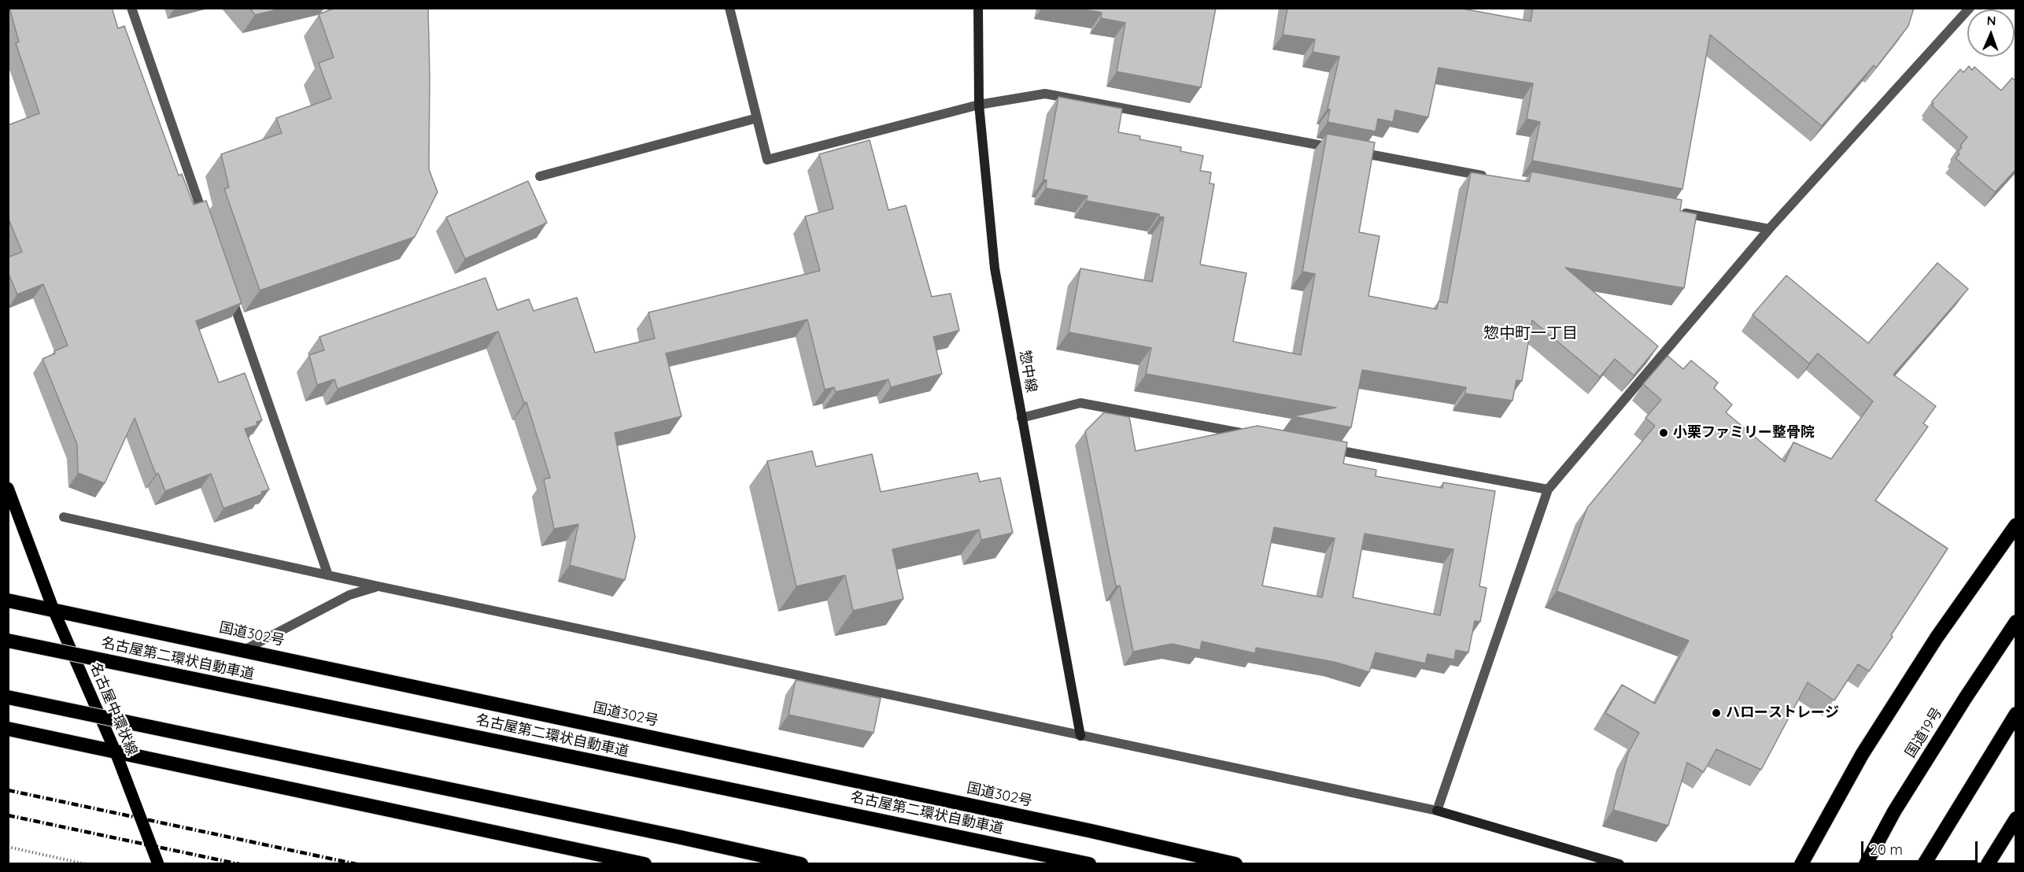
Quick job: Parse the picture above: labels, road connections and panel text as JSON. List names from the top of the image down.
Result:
{
  "streets": {
    "highway": ["国道302号", "名古屋第二環状自動車道", "国道19号"],
    "main road": ["名古屋中環状線"],
    "street": ["惣中線"]
  },
  "crossings": [
    ["国道302号", "名古屋中環状線"]
  ],
  "districts": ["惣中町一丁目"],
  "places": ["小栗ファミリー整骨院", "ハローストレージ"],
  "scale_bar": "20 m",
  "north": "top"
}
